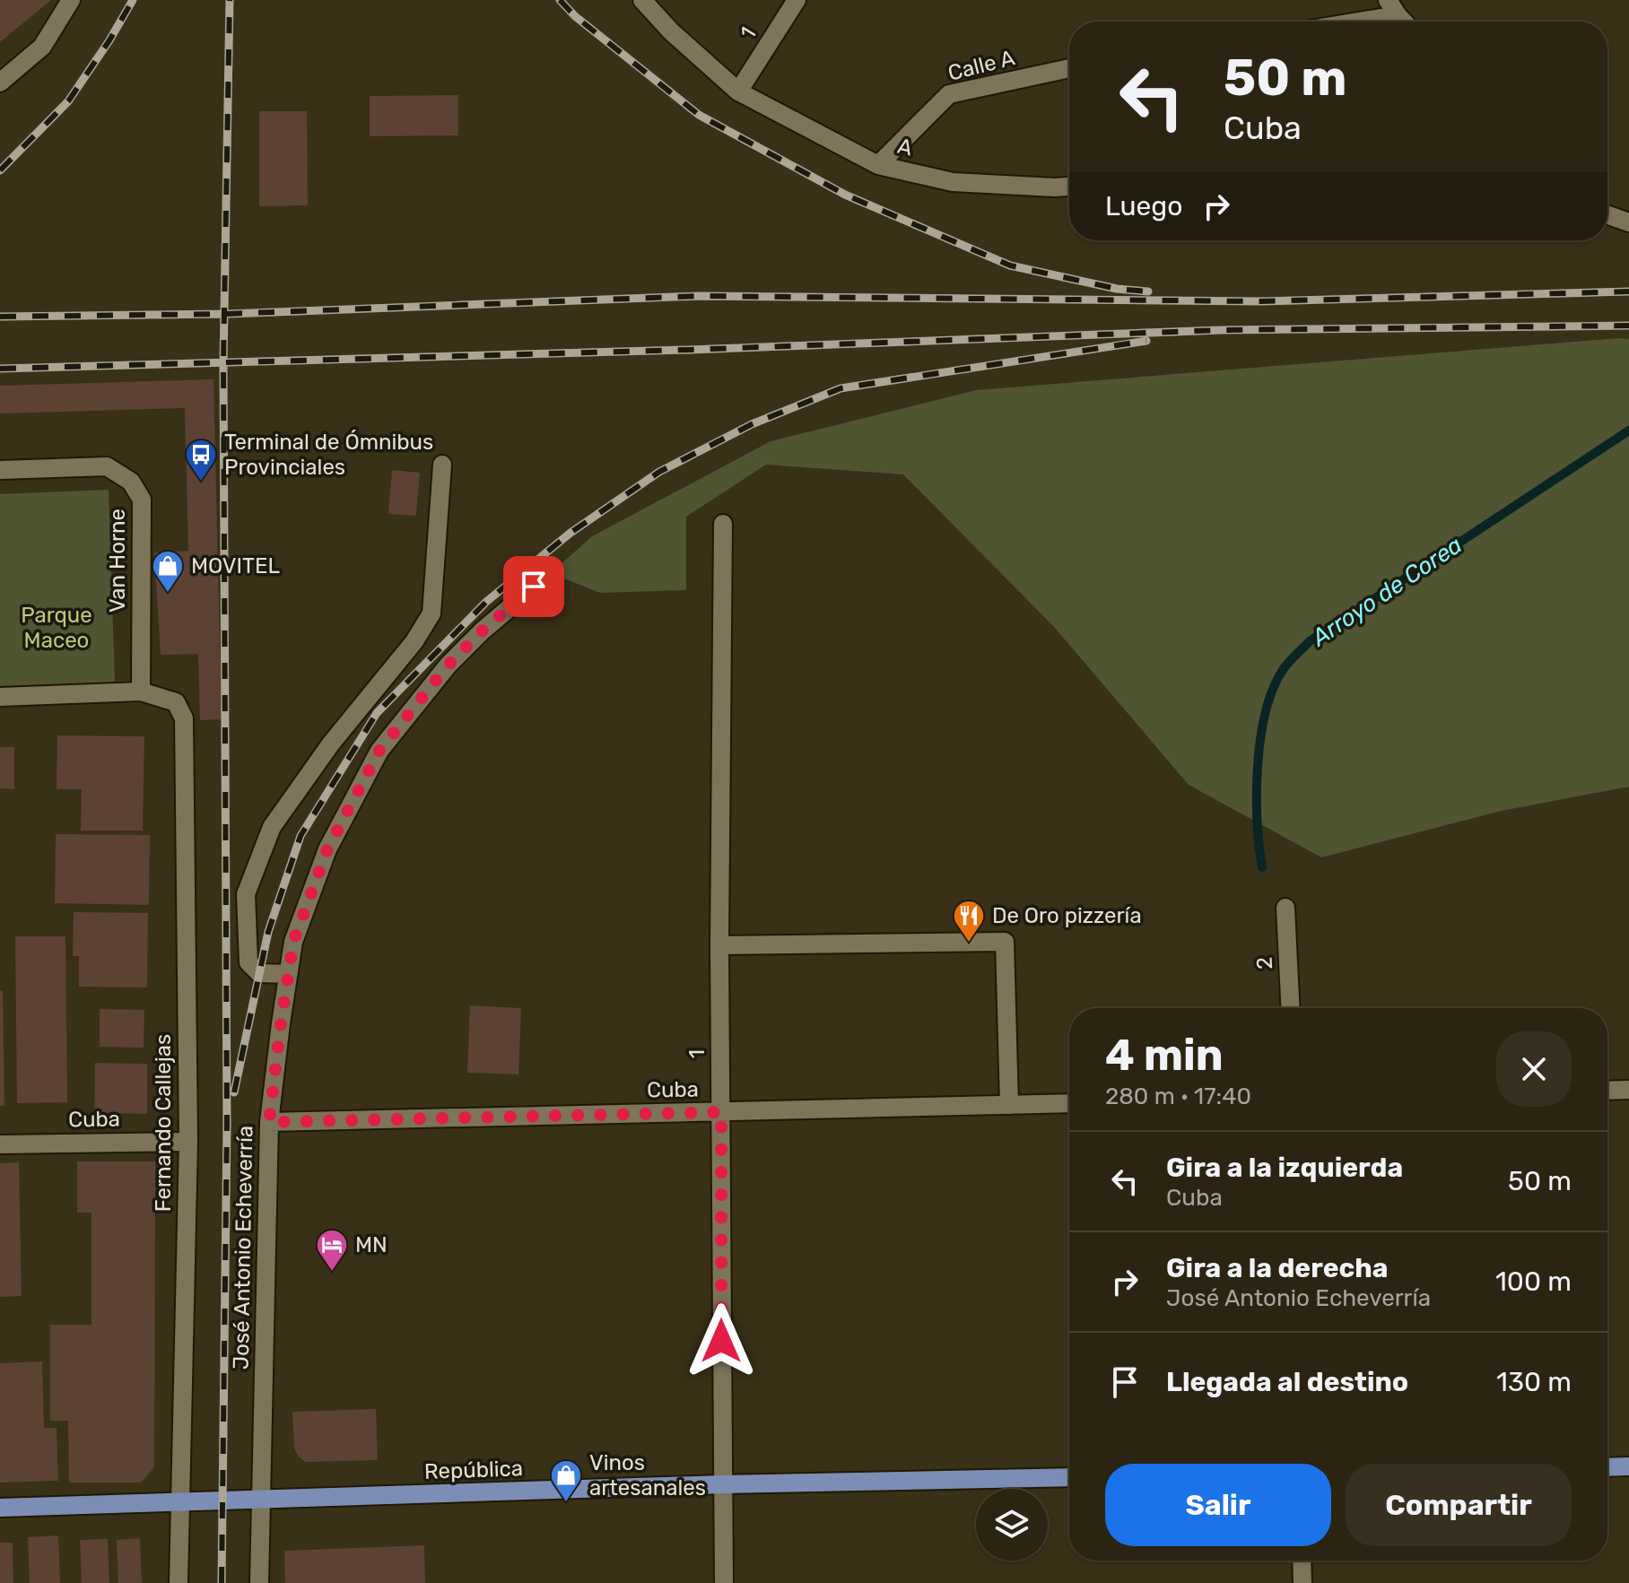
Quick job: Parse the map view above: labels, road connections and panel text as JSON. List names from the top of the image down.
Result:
{
  "streets": {
    "main road": ["República"],
    "street": [
      "1",
      "Calle A",
      "A",
      "Van Horne",
      "2",
      "Cuba",
      "Fernando Callejas",
      "José Antonio Echeverría"
    ]
  },
  "crossings": [
    ["1", "A"],
    ["1", "Cuba"],
    ["1", "República"],
    ["Calle A", "A"],
    ["Van Horne", "Fernando Callejas"],
    ["Cuba", "Fernando Callejas"],
    ["Cuba", "José Antonio Echeverría"],
    ["Fernando Callejas", "República"],
    ["José Antonio Echeverría", "República"]
  ],
  "water": ["Arroyo de Corea"],
  "parks": ["Parque Maceo"],
  "places": {
    "bus stop": ["Terminal de Ómnibus Provinciales"],
    "shop": ["MOVITEL", "Vinos artesanales"],
    "restaurant": ["De Oro pizzería"],
    "hotel": ["MN"]
  },
  "page": {
    "turn": ["50 m", "Cuba"],
    "then": "Luego",
    "heading": ["4 min", "280 m · 17:40"],
    "list": [
      {
        "name": "Gira a la izquierda",
        "note": "Cuba",
        "value": "50 m"
      },
      {
        "name": "Gira a la derecha",
        "note": "José Antonio Echeverría",
        "value": "100 m"
      },
      {
        "name": "Llegada al destino",
        "value": "130 m"
      }
    ],
    "buttons": ["Salir", "Compartir"]
  }
}
